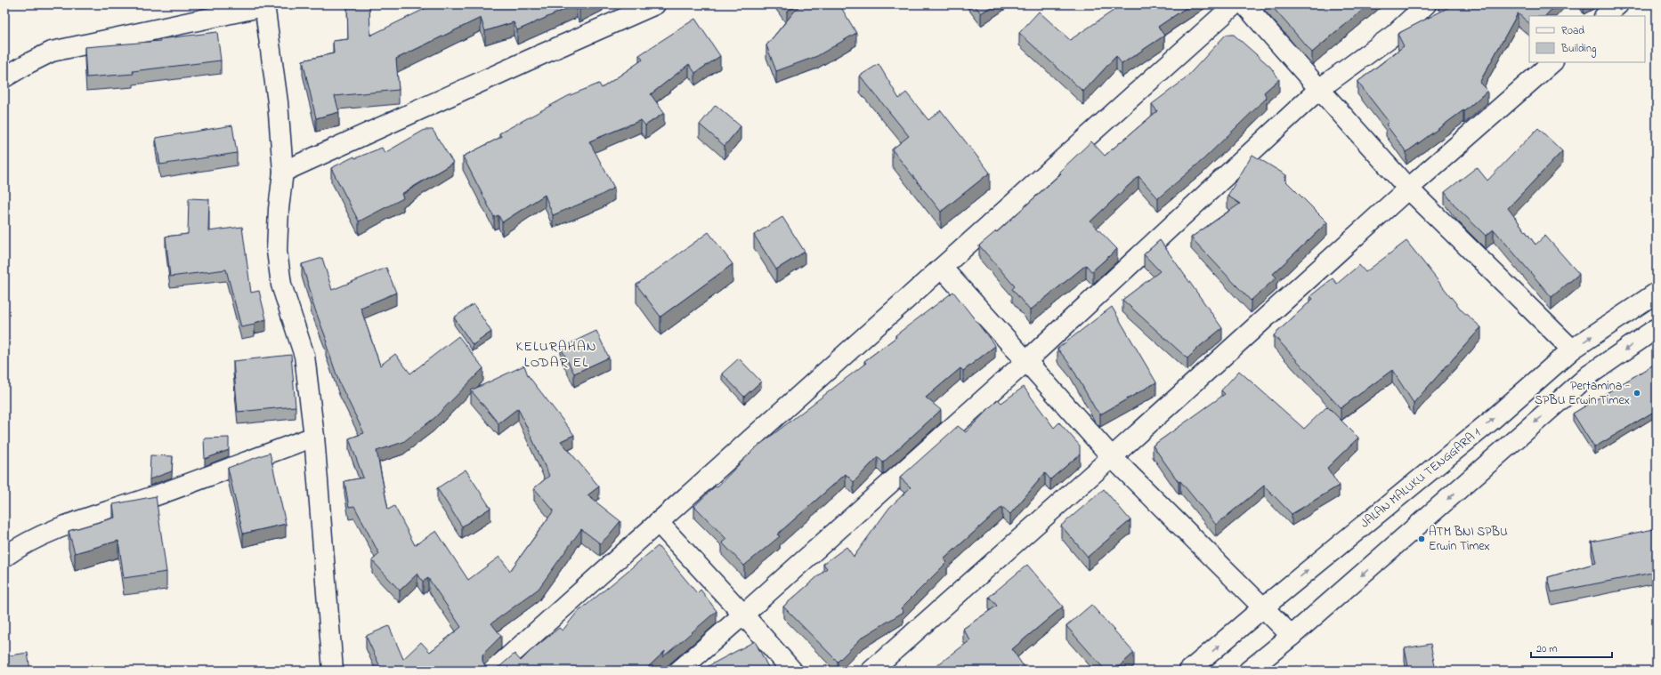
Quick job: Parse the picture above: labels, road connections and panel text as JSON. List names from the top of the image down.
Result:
{
  "streets": {
    "street": ["JALAN MALUKU TENGGARA 1"]
  },
  "districts": ["KELURAHAN LODAR EL"],
  "places": ["Pertamina - SPBU Erwin Timex", "ATM BNI SPBU Erwin Timex"],
  "legend": ["Road", "Building"],
  "scale_bar": "20 m"
}
